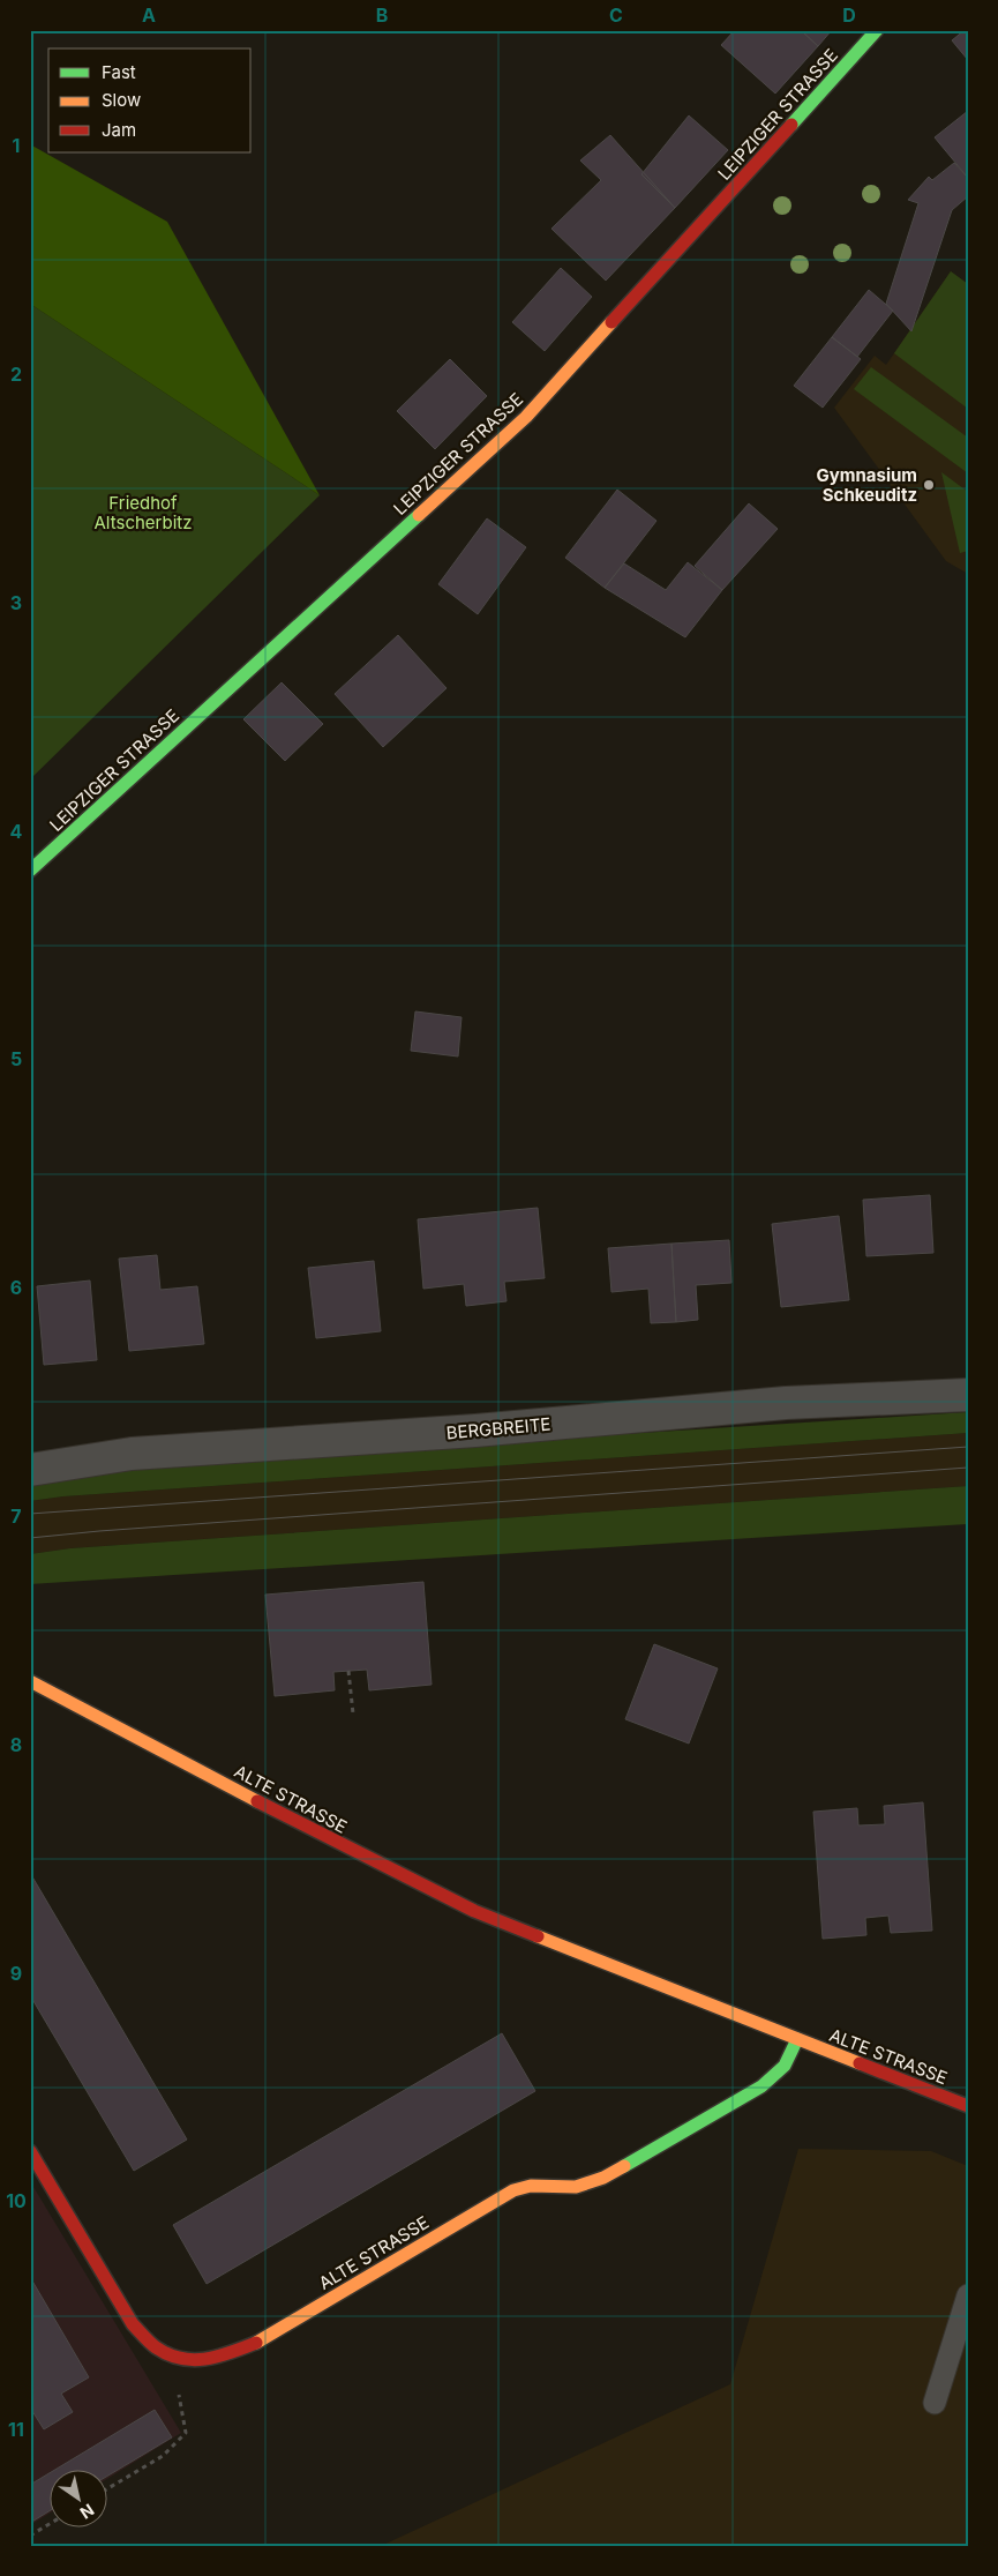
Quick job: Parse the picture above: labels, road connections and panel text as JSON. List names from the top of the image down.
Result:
{
  "streets": {
    "street": ["LEIPZIGER STRASSE", "BERGBREITE", "ALTE STRASSE"]
  },
  "parks": ["Friedhof Altscherbitz"],
  "places": ["Gymnasium Schkeuditz"],
  "legend": ["Fast", "Slow", "Jam"],
  "north": "bottom right",
  "grid": {
    "columns": [
      "A",
      "B",
      "C",
      "D"
    ],
    "rows": [
      "1",
      "2",
      "3",
      "4",
      "5",
      "6",
      "7",
      "8",
      "9",
      "10",
      "11"
    ]
  }
}
